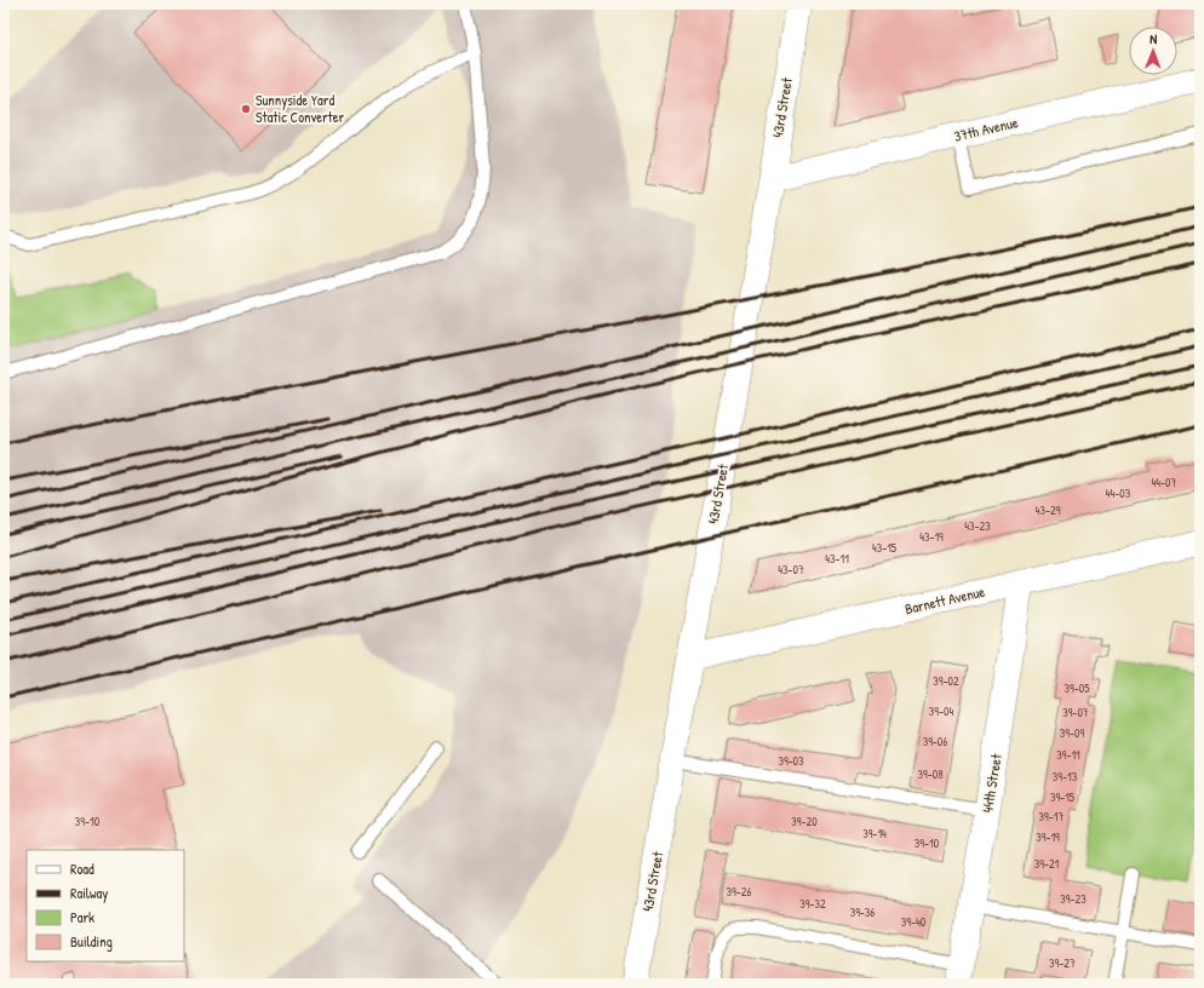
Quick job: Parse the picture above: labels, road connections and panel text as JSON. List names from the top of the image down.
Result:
{
  "streets": {
    "street": [
      "43rd Street",
      "37th Avenue",
      "Barnett Avenue",
      "44th Street"
    ]
  },
  "crossings": [
    ["43rd Street", "37th Avenue"],
    ["43rd Street", "Barnett Avenue"],
    ["Barnett Avenue", "44th Street"]
  ],
  "places": ["Sunnyside Yard Static Converter"],
  "house_numbers": [
    "44-07",
    "44-03",
    "43-29",
    "43-23",
    "43-19",
    "43-15",
    "43-11",
    "43-07",
    "39-02",
    "39-05",
    "39-04",
    "39-07",
    "39-09",
    "39-06",
    "39-11",
    "39-03",
    "39-08",
    "39-13",
    "39-15",
    "39-17",
    "39-10",
    "39-20",
    "39-14",
    "39-19",
    "39-10",
    "39-21",
    "39-26",
    "39-23",
    "39-32",
    "39-36",
    "39-40",
    "39-27"
  ],
  "legend": [
    "Road",
    "Railway",
    "Park",
    "Building"
  ],
  "north": "top"
}
